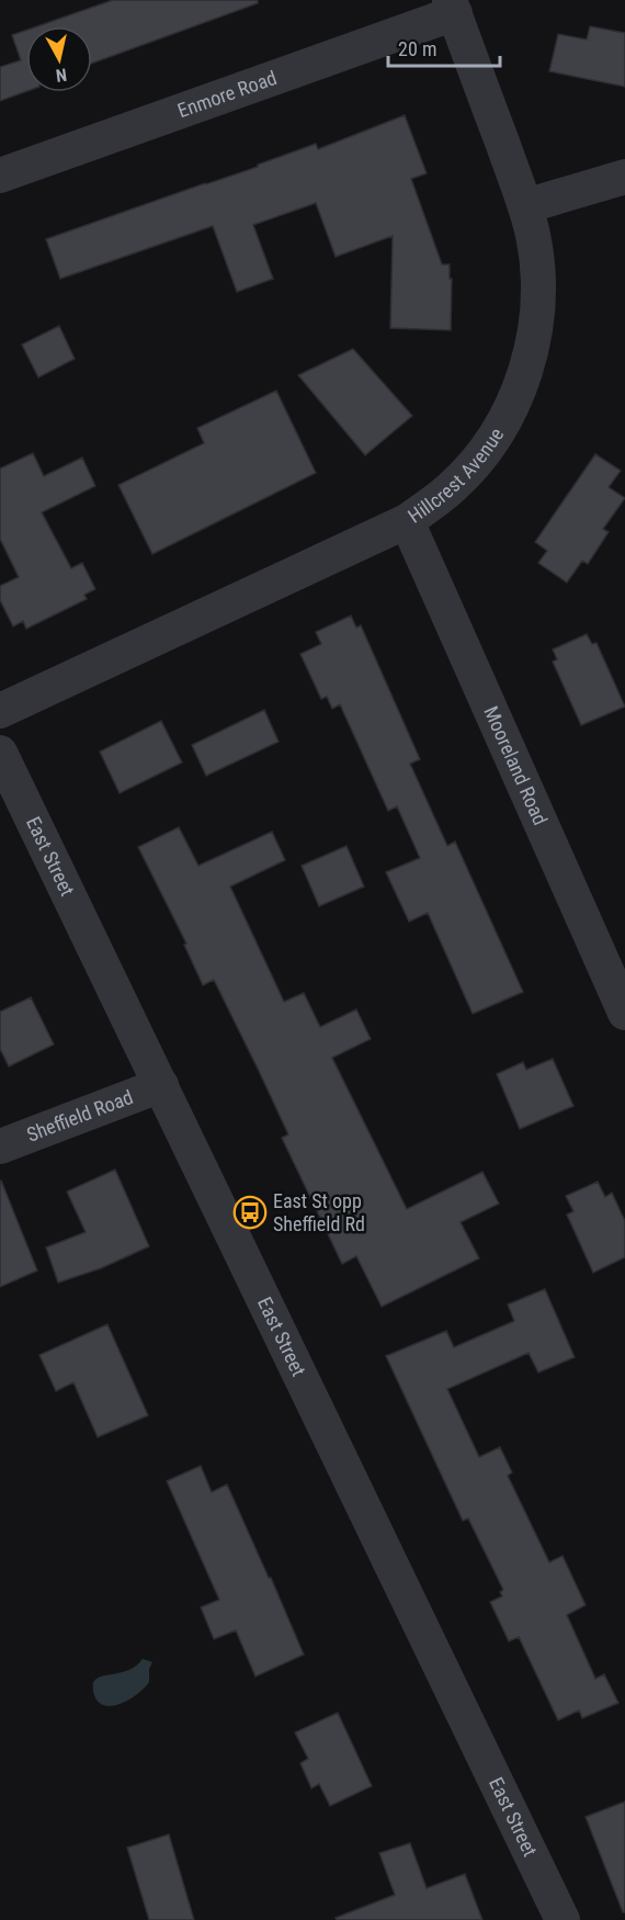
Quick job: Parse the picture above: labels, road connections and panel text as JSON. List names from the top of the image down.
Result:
{
  "streets": {
    "street": [
      "Enmore Road",
      "Hillcrest Avenue",
      "Mooreland Road",
      "East Street",
      "Sheffield Road"
    ]
  },
  "crossings": [
    ["Enmore Road", "Hillcrest Avenue"],
    ["Hillcrest Avenue", "Mooreland Road"],
    ["East Street", "Sheffield Road"]
  ],
  "places": {
    "bus stop": ["East St opp Sheffield Rd"]
  },
  "scale_bar": "20 m",
  "north": "bottom"
}
